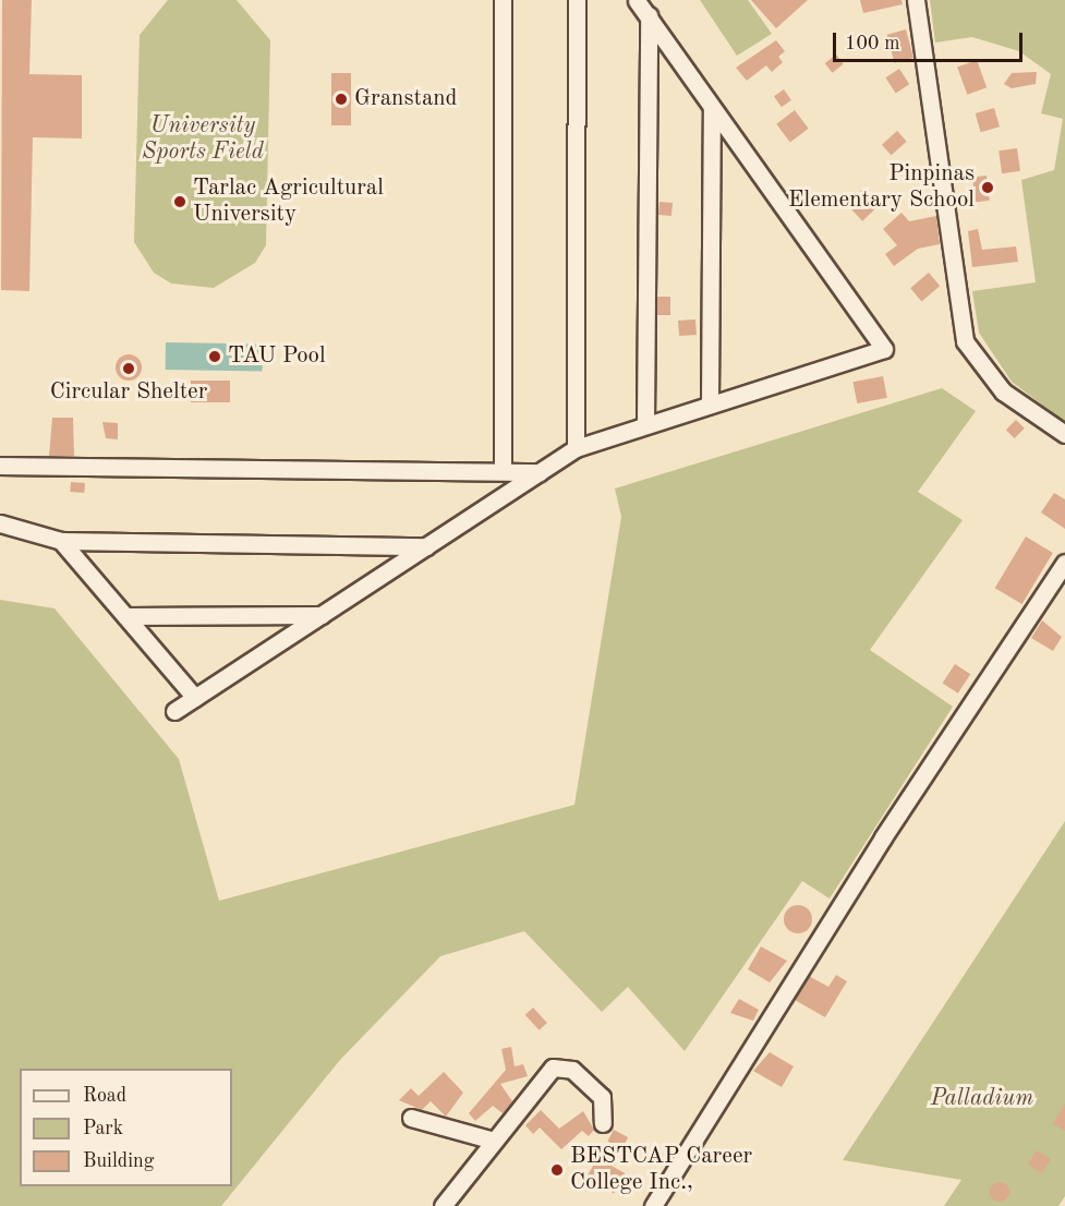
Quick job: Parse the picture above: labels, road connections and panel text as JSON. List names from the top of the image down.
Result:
{
  "parks": ["University Sports Field", "Palladium"],
  "places": [
    "Granstand",
    "Pinpinas Elementary School",
    "Tarlac Agricultural University",
    "TAU Pool",
    "Circular Shelter",
    "BESTCAP Career College Inc.,"
  ],
  "legend": ["Road", "Park", "Building"],
  "scale_bar": "100 m"
}
